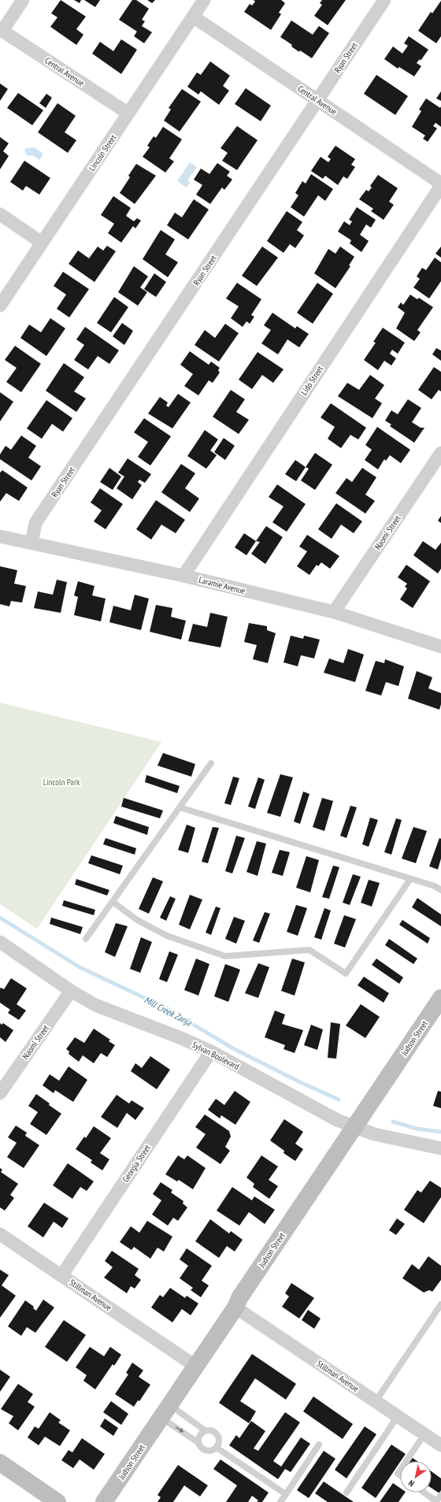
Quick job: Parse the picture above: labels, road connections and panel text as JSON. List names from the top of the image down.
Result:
{
  "streets": {
    "main road": ["Judson Street"],
    "street": [
      "Ryan Street",
      "Central Avenue",
      "Lincoln Street",
      "Lido Street",
      "Naomi Street",
      "Laramie Avenue",
      "Sylvan Boulevard",
      "Georgia Street",
      "Stillman Avenue"
    ]
  },
  "crossings": [
    ["Ryan Street", "Central Avenue"],
    ["Ryan Street", "Laramie Avenue"],
    ["Central Avenue", "Lincoln Street"],
    ["Central Avenue", "Lido Street"],
    ["Lido Street", "Laramie Avenue"],
    ["Naomi Street", "Laramie Avenue"],
    ["Naomi Street", "Sylvan Boulevard"],
    ["Judson Street", "Sylvan Boulevard"],
    ["Judson Street", "Stillman Avenue"],
    ["Sylvan Boulevard", "Georgia Street"],
    ["Georgia Street", "Stillman Avenue"]
  ],
  "water": ["Mill Creek Zanja"],
  "parks": ["Lincoln Park"],
  "north": "bottom left"
}
